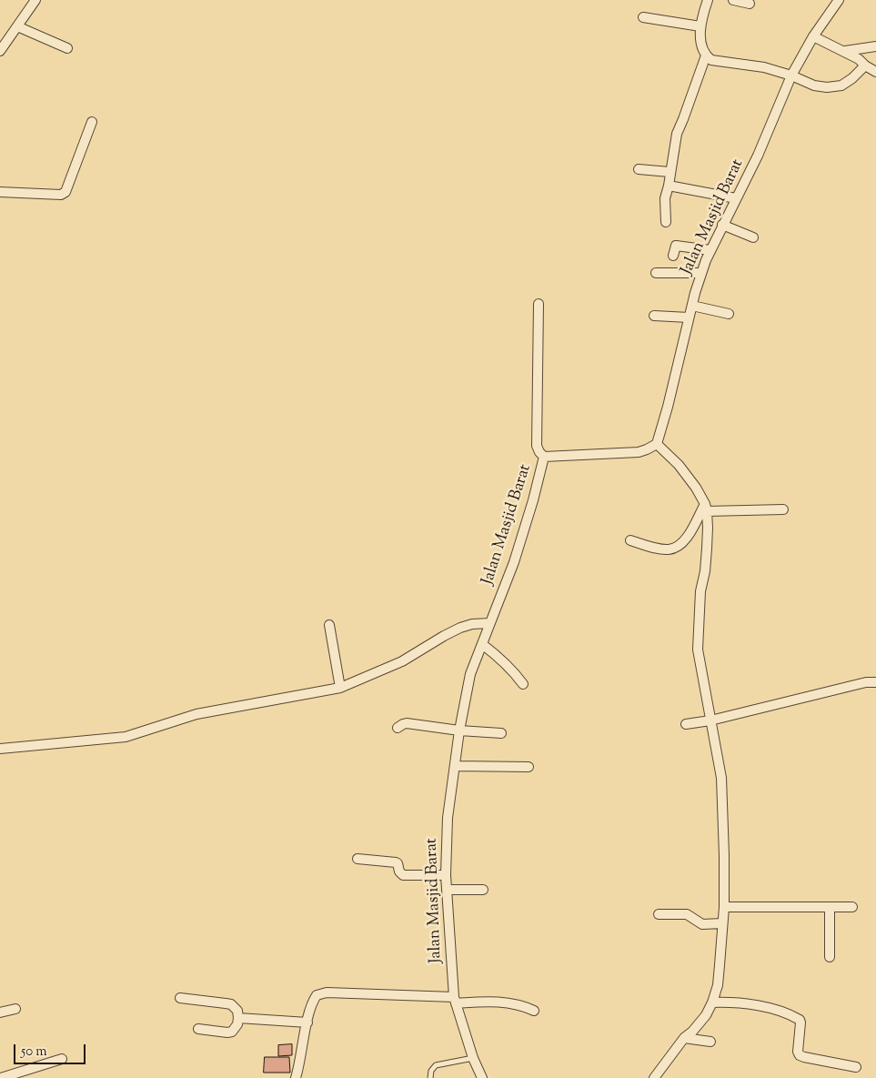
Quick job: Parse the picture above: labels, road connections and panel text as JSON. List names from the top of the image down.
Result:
{
  "streets": {
    "street": ["Jalan Masjid Barat"]
  },
  "scale_bar": "50 m"
}
